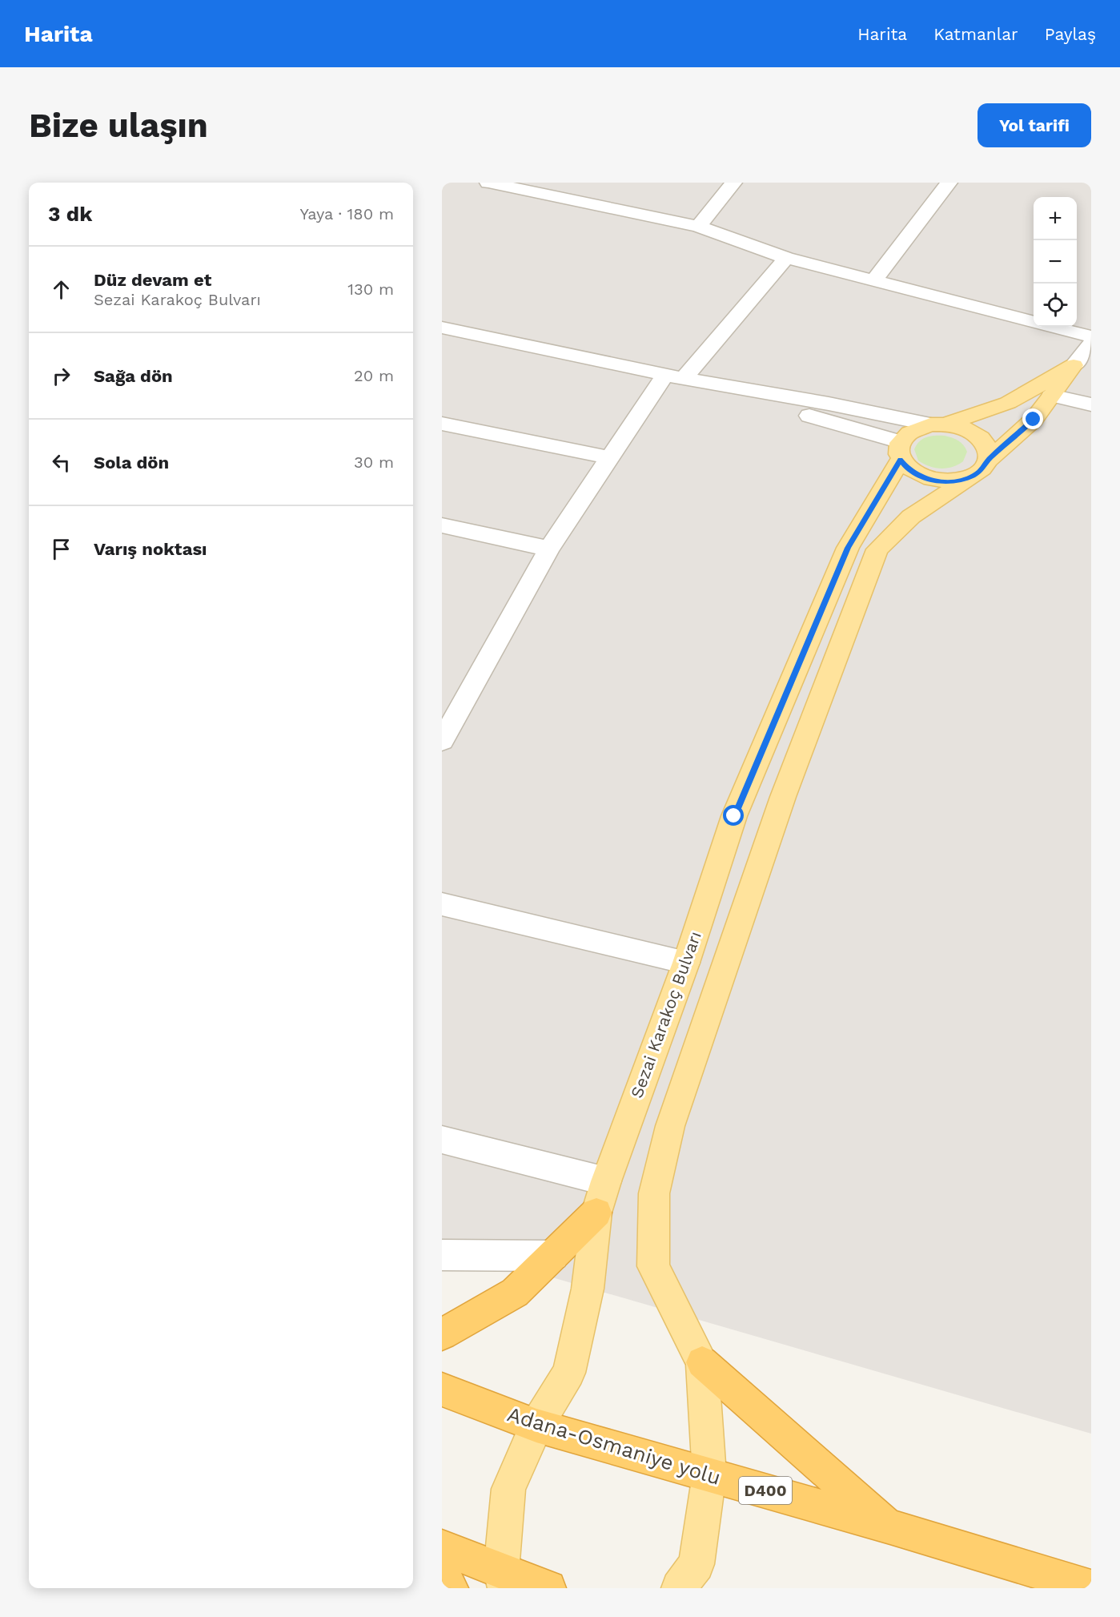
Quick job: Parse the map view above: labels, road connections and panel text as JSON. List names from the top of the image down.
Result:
{
  "streets": {
    "highway": ["Adana-Osmaniye yolu", "D400"],
    "main road": ["Sezai Karakoç Bulvarı"]
  },
  "crossings": [
    ["Sezai Karakoç Bulvarı", "Adana-Osmaniye yolu"]
  ],
  "page": {
    "header": "Harita",
    "nav": ["Harita", "Katmanlar", "Paylaş"],
    "buttons": "Yol tarifi",
    "title": "Bize ulaşın",
    "heading": ["3 dk", "Yaya · 180 m"],
    "map_buttons": ["+", "−"],
    "list": [
      ["Düz devam et", "Sezai Karakoç Bulvarı", "130 m"],
      ["Sağa dön", "20 m"],
      ["Sola dön", "30 m"],
      "Varış noktası"
    ]
  }
}
